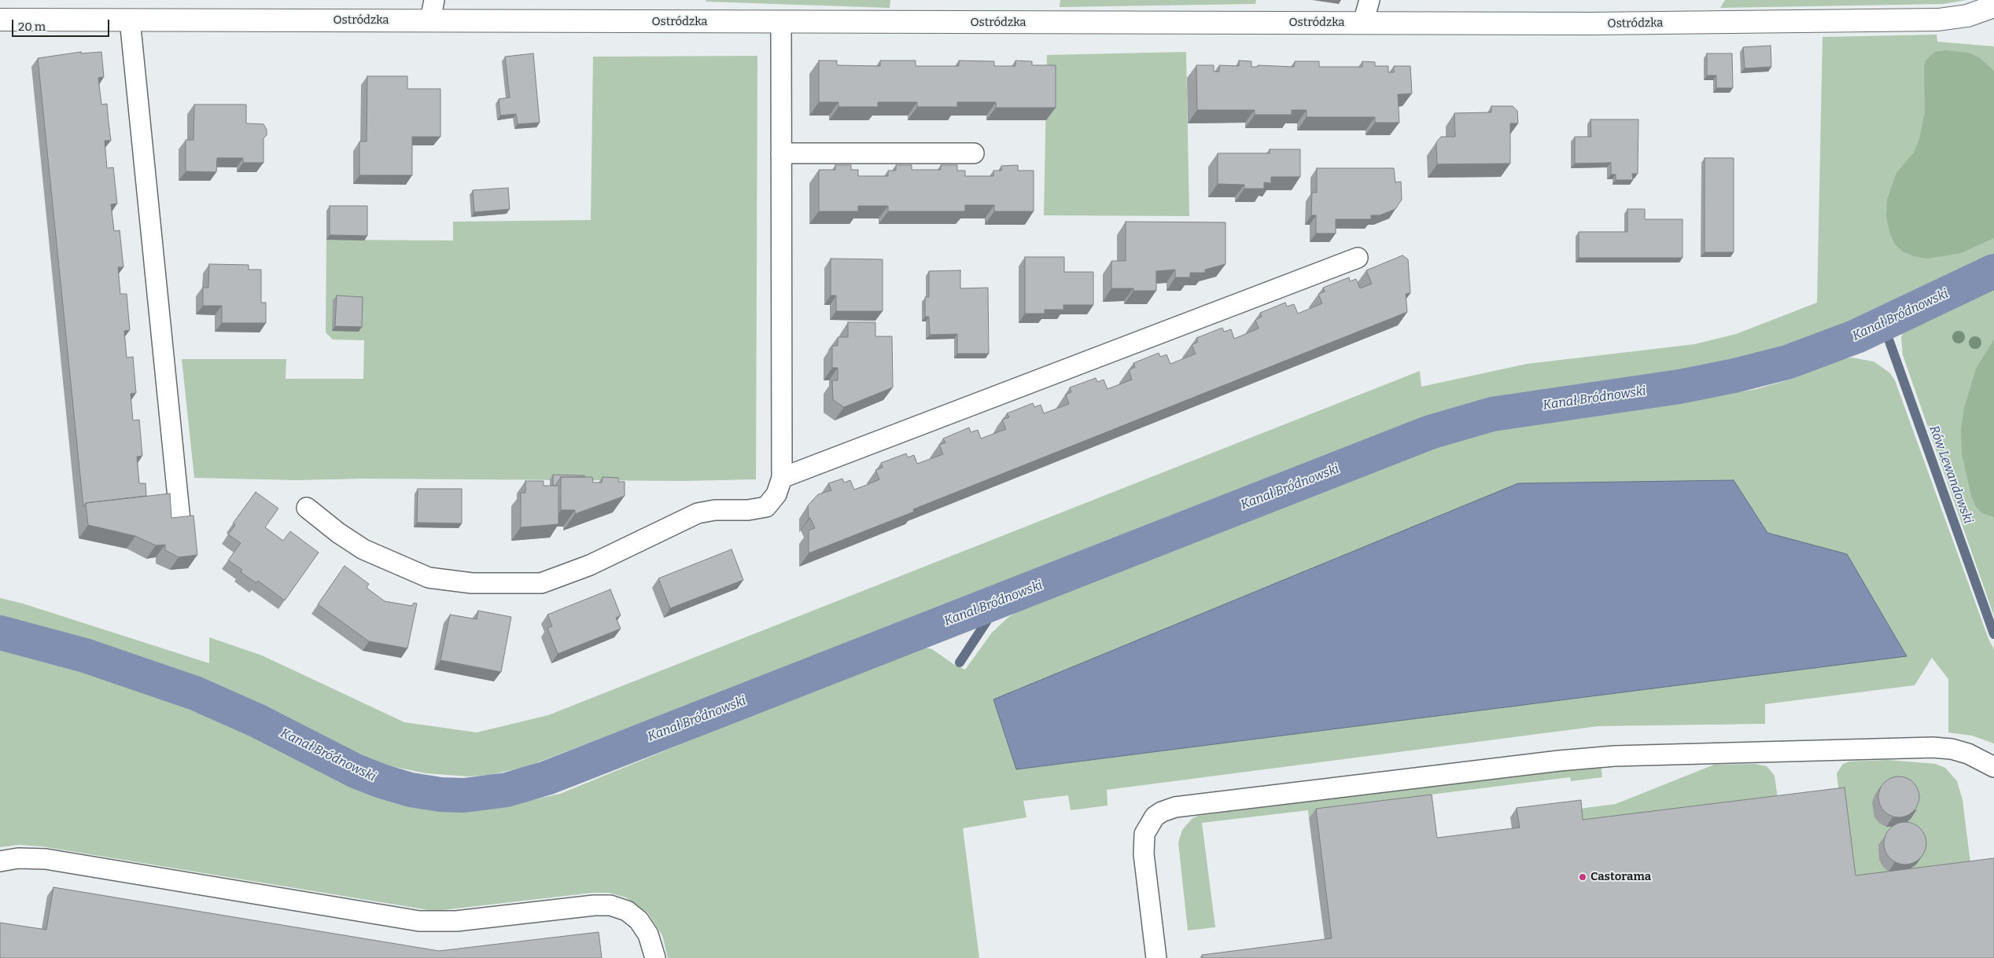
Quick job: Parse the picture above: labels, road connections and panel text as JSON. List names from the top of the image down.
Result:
{
  "streets": {
    "street": ["Ostródzka"]
  },
  "water": ["Kanał Bródnowski", "Rów Lewandowski"],
  "places": ["Castorama"],
  "scale_bar": "20 m"
}
